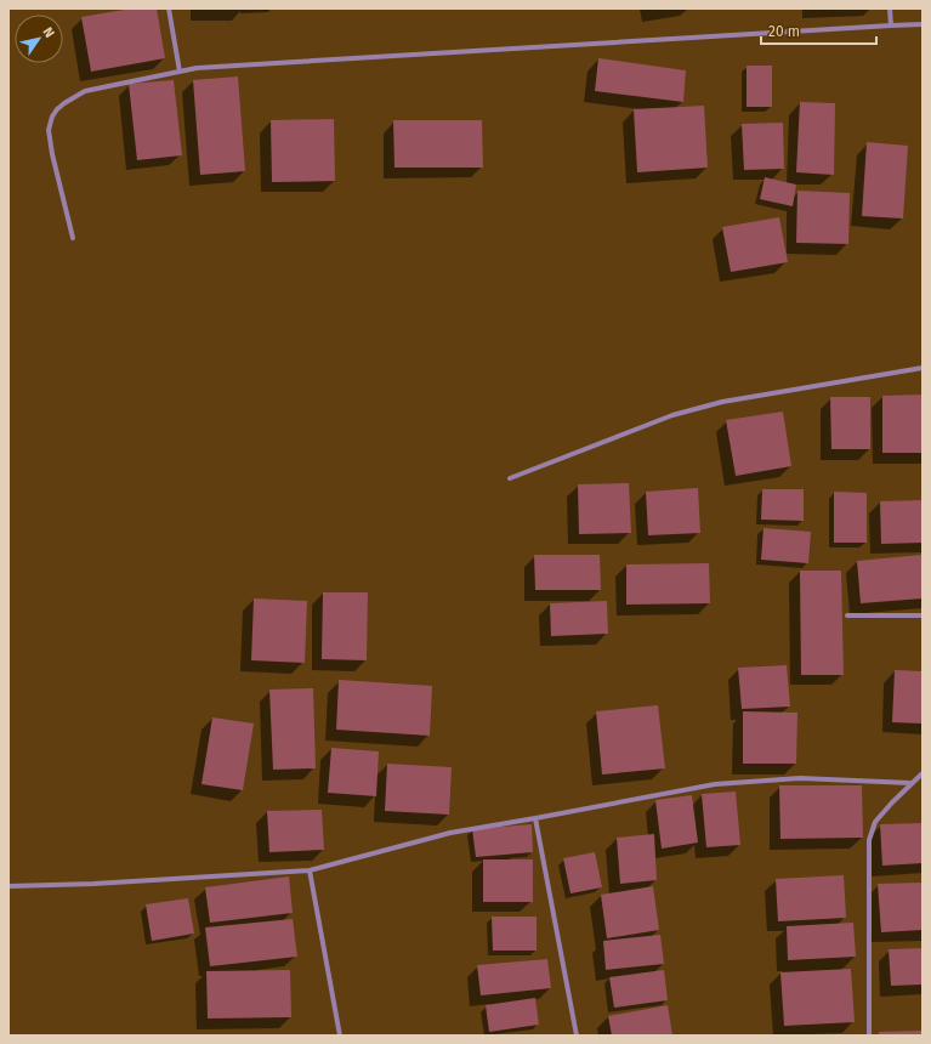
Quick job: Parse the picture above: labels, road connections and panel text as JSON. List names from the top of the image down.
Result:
{
  "scale_bar": "20 m",
  "north": "top right"
}
